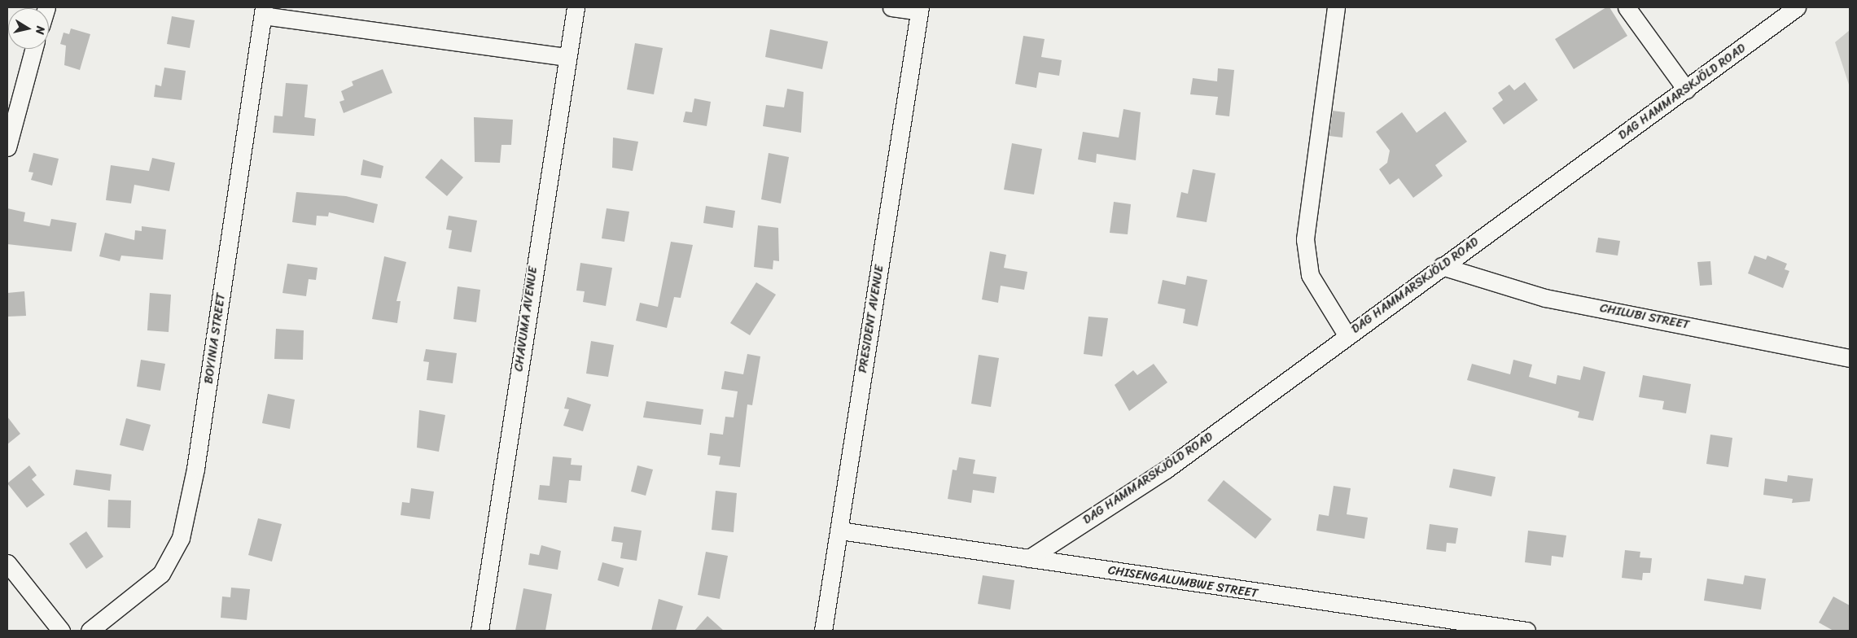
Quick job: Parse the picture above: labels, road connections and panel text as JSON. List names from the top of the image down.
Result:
{
  "streets": {
    "street": [
      "DAG HAMMARSKJÖLD ROAD",
      "CHILUBI STREET",
      "CHAVUMA AVENUE",
      "PRESIDENT AVENUE",
      "BOYINIA STREET",
      "CHISENGALUMBWE STREET"
    ]
  },
  "crossings": [
    ["DAG HAMMARSKJÖLD ROAD", "CHILUBI STREET"],
    ["PRESIDENT AVENUE", "CHISENGALUMBWE STREET"]
  ],
  "north": "right"
}
